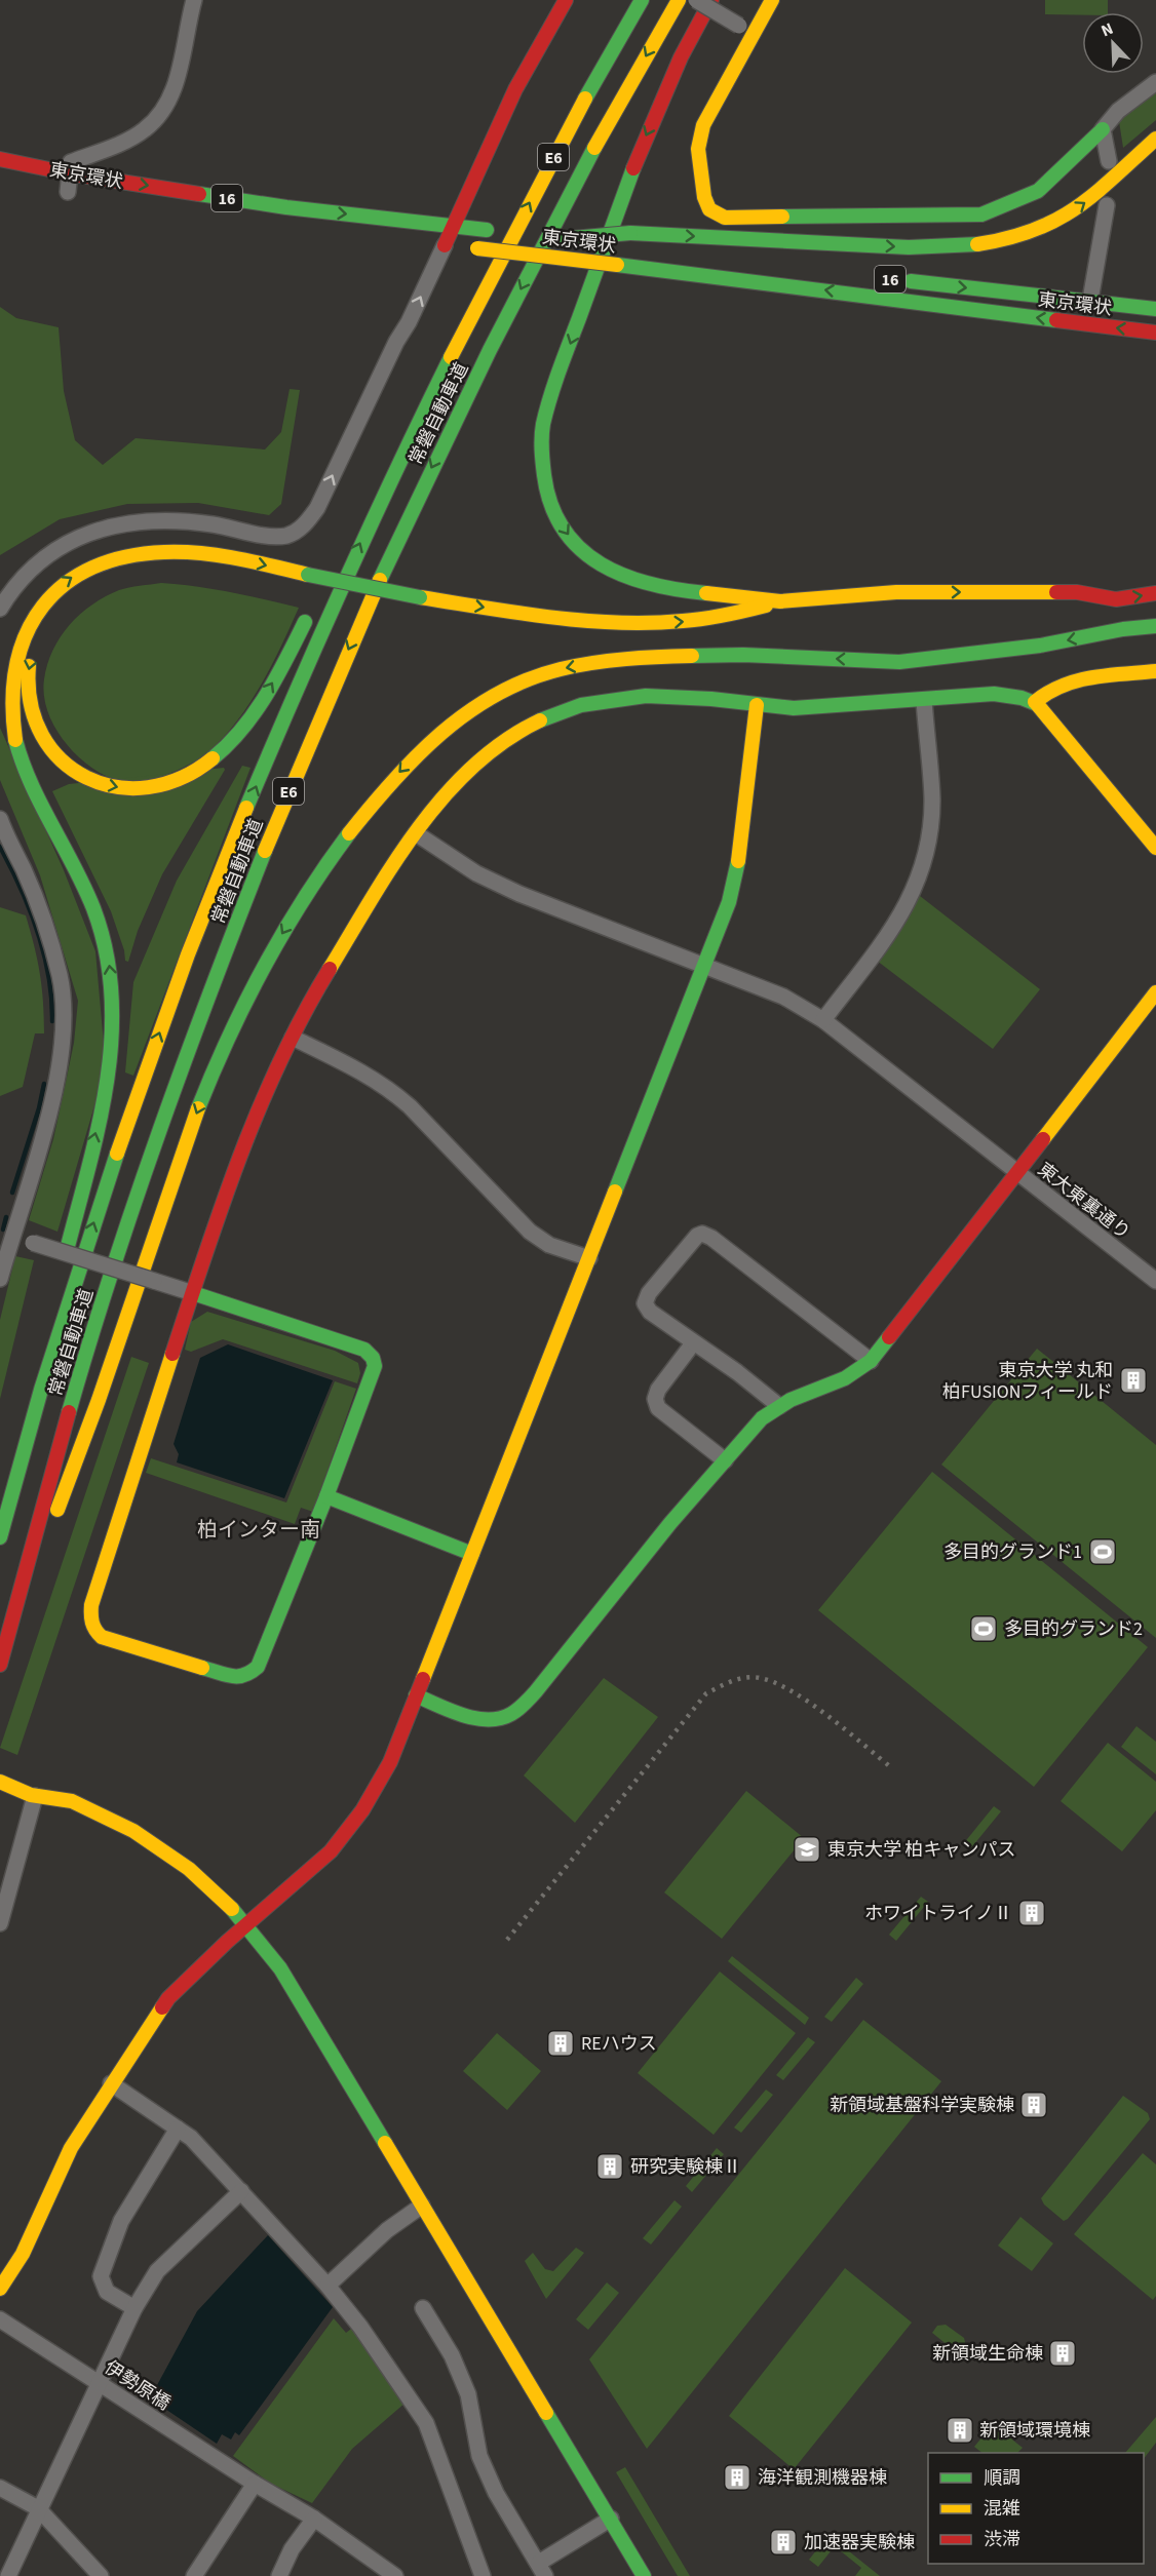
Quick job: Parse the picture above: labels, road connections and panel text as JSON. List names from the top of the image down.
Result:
{
  "streets": {
    "main road": [
      "E6",
      "東京環状",
      "16",
      "常磐自動車道"
    ],
    "street": ["東大東裏通り", "伊勢原橋"]
  },
  "districts": ["柏インター南"],
  "places": {
    "building": [
      "東京大学 丸和 柏FUSIONフィールド",
      "ホワイトライノⅡ",
      "REハウス",
      "新領域基盤科学実験棟",
      "研究実験棟Ⅱ",
      "新領域生命棟",
      "新領域環境棟",
      "海洋観測機器棟",
      "加速器実験棟"
    ],
    "sports": ["多目的グランド1", "多目的グランド2"],
    "school or university": ["東京大学 柏キャンパス"]
  },
  "legend": ["順調", "混雑", "渋滞"],
  "north": "top left"
}
